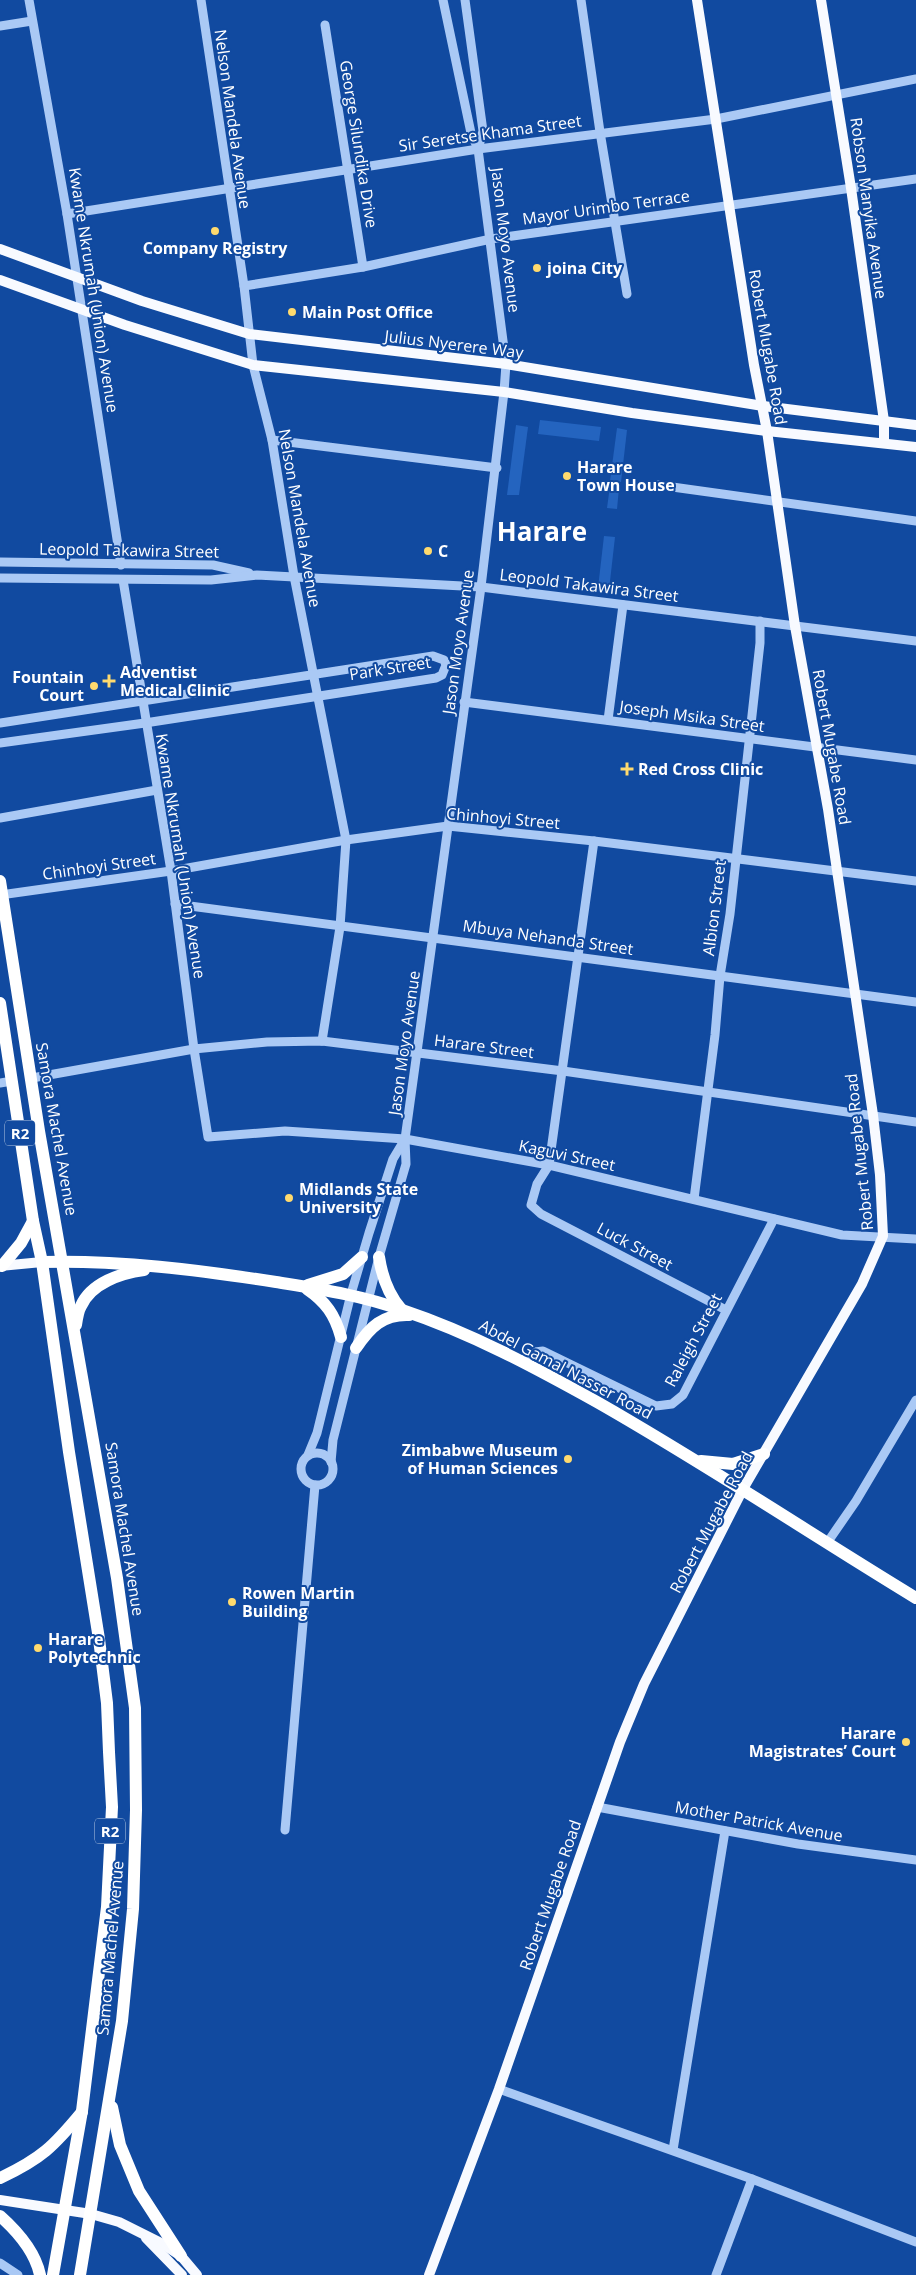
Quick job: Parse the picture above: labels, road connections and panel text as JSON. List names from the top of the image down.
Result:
{
  "streets": {
    "highway": ["Samora Machel Avenue", "R2", "Abdel Gamal Nasser Road"],
    "main road": ["Robson Manyika Avenue", "Julius Nyerere Way", "Robert Mugabe Road"],
    "street": [
      "Nelson Mandela Avenue",
      "Sir Seretse Khama Street",
      "George Silundika Drive",
      "Mayor Urimbo Terrace",
      "Jason Moyo Avenue",
      "Kwame Nkrumah (Union) Avenue",
      "Leopold Takawira Street",
      "Park Street",
      "Joseph Msika Street",
      "Chinhoyi Street",
      "Albion Street",
      "Mbuya Nehanda Street",
      "Harare Street",
      "Kaguvi Street",
      "Luck Street",
      "Raleigh Street",
      "Mother Patrick Avenue"
    ]
  },
  "crossings": [
    ["Nelson Mandela Avenue", "Sir Seretse Khama Street"],
    ["Nelson Mandela Avenue", "Mayor Urimbo Terrace"],
    ["Nelson Mandela Avenue", "Julius Nyerere Way"],
    ["Nelson Mandela Avenue", "Leopold Takawira Street"],
    ["Nelson Mandela Avenue", "Park Street"],
    ["Nelson Mandela Avenue", "Chinhoyi Street"],
    ["Nelson Mandela Avenue", "Mbuya Nehanda Street"],
    ["Nelson Mandela Avenue", "Harare Street"],
    ["Sir Seretse Khama Street", "George Silundika Drive"],
    ["Sir Seretse Khama Street", "Robson Manyika Avenue"],
    ["Sir Seretse Khama Street", "Jason Moyo Avenue"],
    ["Sir Seretse Khama Street", "Kwame Nkrumah (Union) Avenue"],
    ["Sir Seretse Khama Street", "Robert Mugabe Road"],
    ["George Silundika Drive", "Mayor Urimbo Terrace"],
    ["Mayor Urimbo Terrace", "Robson Manyika Avenue"],
    ["Mayor Urimbo Terrace", "Jason Moyo Avenue"],
    ["Mayor Urimbo Terrace", "Robert Mugabe Road"],
    ["Robson Manyika Avenue", "Julius Nyerere Way"],
    ["Jason Moyo Avenue", "Julius Nyerere Way"],
    ["Jason Moyo Avenue", "Leopold Takawira Street"],
    ["Jason Moyo Avenue", "Joseph Msika Street"],
    ["Jason Moyo Avenue", "Chinhoyi Street"],
    ["Jason Moyo Avenue", "Mbuya Nehanda Street"],
    ["Jason Moyo Avenue", "Harare Street"],
    ["Jason Moyo Avenue", "Kaguvi Street"],
    ["Jason Moyo Avenue", "Abdel Gamal Nasser Road"],
    ["Kwame Nkrumah (Union) Avenue", "Julius Nyerere Way"],
    ["Kwame Nkrumah (Union) Avenue", "Leopold Takawira Street"],
    ["Kwame Nkrumah (Union) Avenue", "Park Street"],
    ["Kwame Nkrumah (Union) Avenue", "Chinhoyi Street"],
    ["Kwame Nkrumah (Union) Avenue", "Mbuya Nehanda Street"],
    ["Kwame Nkrumah (Union) Avenue", "Harare Street"],
    ["Kwame Nkrumah (Union) Avenue", "Kaguvi Street"],
    ["Julius Nyerere Way", "Robert Mugabe Road"],
    ["Robert Mugabe Road", "Leopold Takawira Street"],
    ["Robert Mugabe Road", "Joseph Msika Street"],
    ["Robert Mugabe Road", "Chinhoyi Street"],
    ["Robert Mugabe Road", "Mbuya Nehanda Street"],
    ["Robert Mugabe Road", "Harare Street"],
    ["Robert Mugabe Road", "Kaguvi Street"],
    ["Robert Mugabe Road", "Abdel Gamal Nasser Road"],
    ["Robert Mugabe Road", "Mother Patrick Avenue"],
    ["Leopold Takawira Street", "Albion Street"],
    ["Joseph Msika Street", "Albion Street"],
    ["Chinhoyi Street", "Albion Street"],
    ["Chinhoyi Street", "Samora Machel Avenue"],
    ["Albion Street", "Mbuya Nehanda Street"],
    ["Albion Street", "Harare Street"],
    ["Albion Street", "Kaguvi Street"],
    ["Harare Street", "Samora Machel Avenue"],
    ["Samora Machel Avenue", "Abdel Gamal Nasser Road"],
    ["Kaguvi Street", "Luck Street"],
    ["Kaguvi Street", "Raleigh Street"],
    ["Luck Street", "Raleigh Street"],
    ["Raleigh Street", "Abdel Gamal Nasser Road"]
  ],
  "districts": ["Harare"],
  "places": {
    "other": [
      "Company Registry",
      "joina City",
      "Main Post Office",
      "Harare Town House",
      "C",
      "Fountain Court",
      "Midlands State University",
      "Zimbabwe Museum of Human Sciences",
      "Rowen Martin Building",
      "Harare Polytechnic",
      "Harare Magistrates’ Court"
    ],
    "health": ["Adventist Medical Clinic", "Red Cross Clinic"]
  }
}
